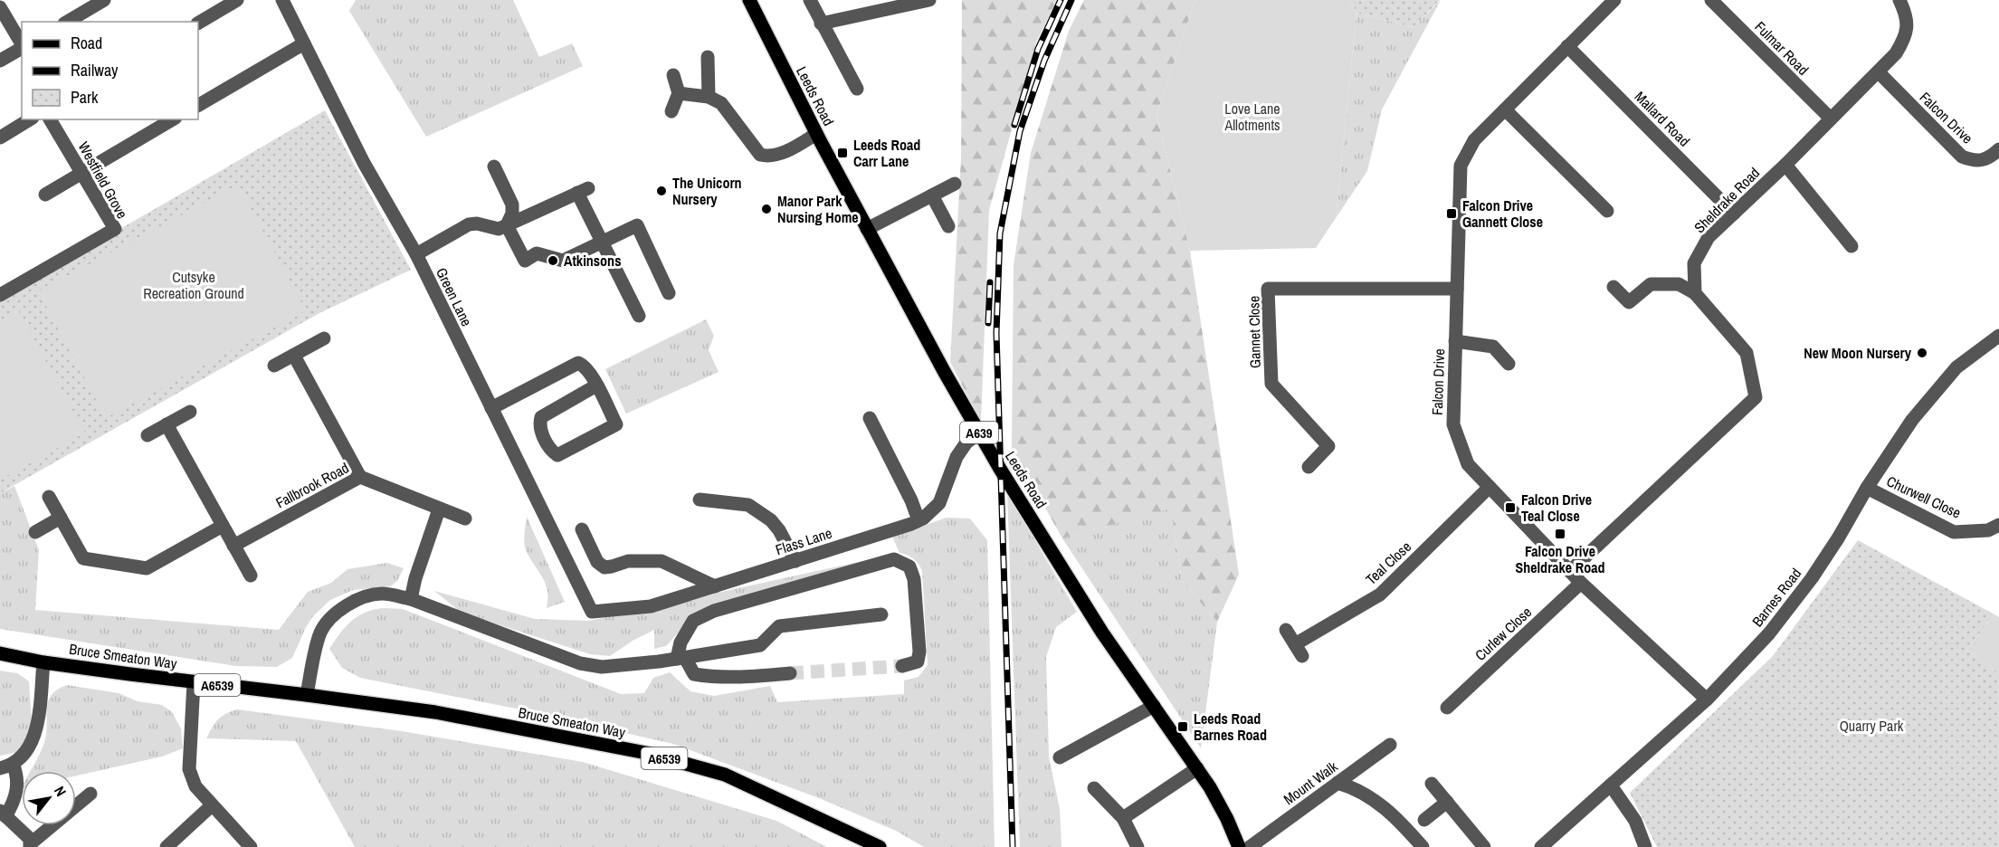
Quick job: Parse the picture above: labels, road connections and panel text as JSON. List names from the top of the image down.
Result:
{
  "streets": {
    "main road": [
      "Leeds Road",
      "A639",
      "Bruce Smeaton Way",
      "A6539"
    ],
    "street": [
      "Fulmar Road",
      "Falcon Drive",
      "Mallard Road",
      "Westfield Grove",
      "Sheldrake Road",
      "Green Lane",
      "Gannet Close",
      "Fallbrook Road",
      "Churwell Close",
      "Flass Lane",
      "Teal Close",
      "Barnes Road",
      "Curlew Close",
      "Mount Walk"
    ]
  },
  "crossings": [
    ["Fulmar Road", "Sheldrake Road"],
    ["Leeds Road", "Flass Lane"],
    ["Falcon Drive", "Mallard Road"],
    ["Falcon Drive", "Sheldrake Road"],
    ["Falcon Drive", "Gannet Close"],
    ["Falcon Drive", "Teal Close"],
    ["Falcon Drive", "Barnes Road"],
    ["Falcon Drive", "Curlew Close"],
    ["Mallard Road", "Sheldrake Road"],
    ["Green Lane", "Flass Lane"],
    ["Churwell Close", "Barnes Road"]
  ],
  "parks": ["Love Lane Allotments", "Cutsyke Recreation Ground", "Quarry Park"],
  "places": {
    "transit": [
      "Leeds Road Carr Lane",
      "Falcon Drive Gannett Close",
      "Falcon Drive Teal Close",
      "Falcon Drive Sheldrake Road",
      "Leeds Road Barnes Road"
    ],
    "other": [
      "The Unicorn Nursery",
      "Manor Park Nursing Home",
      "Atkinsons",
      "New Moon Nursery"
    ]
  },
  "legend": ["Road", "Railway", "Park"],
  "north": "top right"
}
